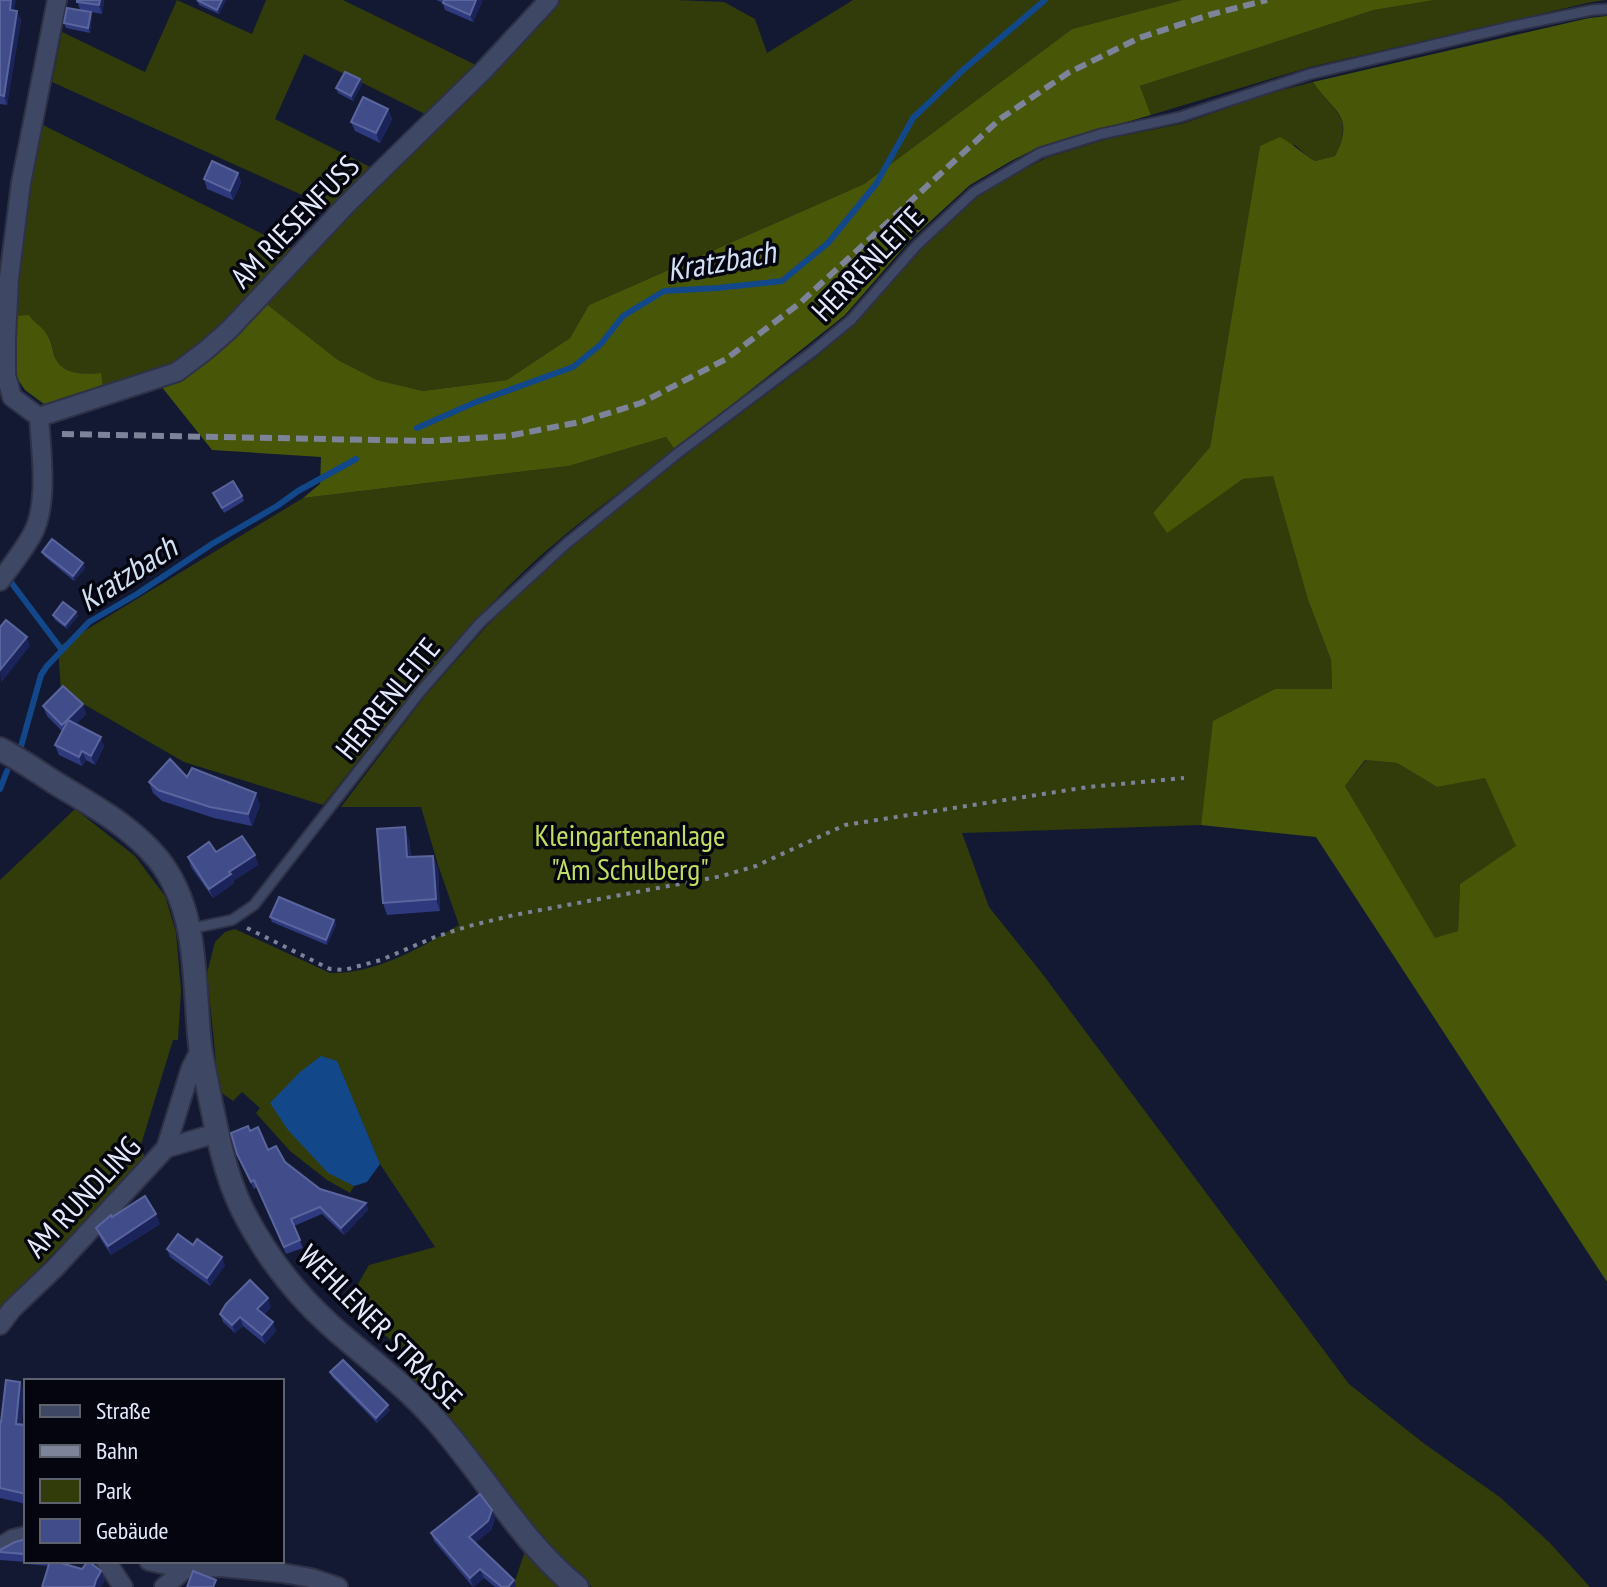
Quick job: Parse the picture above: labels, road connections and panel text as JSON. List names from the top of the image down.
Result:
{
  "streets": {
    "street": ["AM RIESENFUSS", "AM RUNDLING", "WEHLENER STRASSE"],
    "lane": ["HERRENLEITE"]
  },
  "crossings": [
    ["AM RUNDLING", "WEHLENER STRASSE"]
  ],
  "water": ["Kratzbach"],
  "parks": ["Kleingartenanlage \"Am Schulberg\""],
  "legend": [
    "Straße",
    "Bahn",
    "Park",
    "Gebäude"
  ]
}
